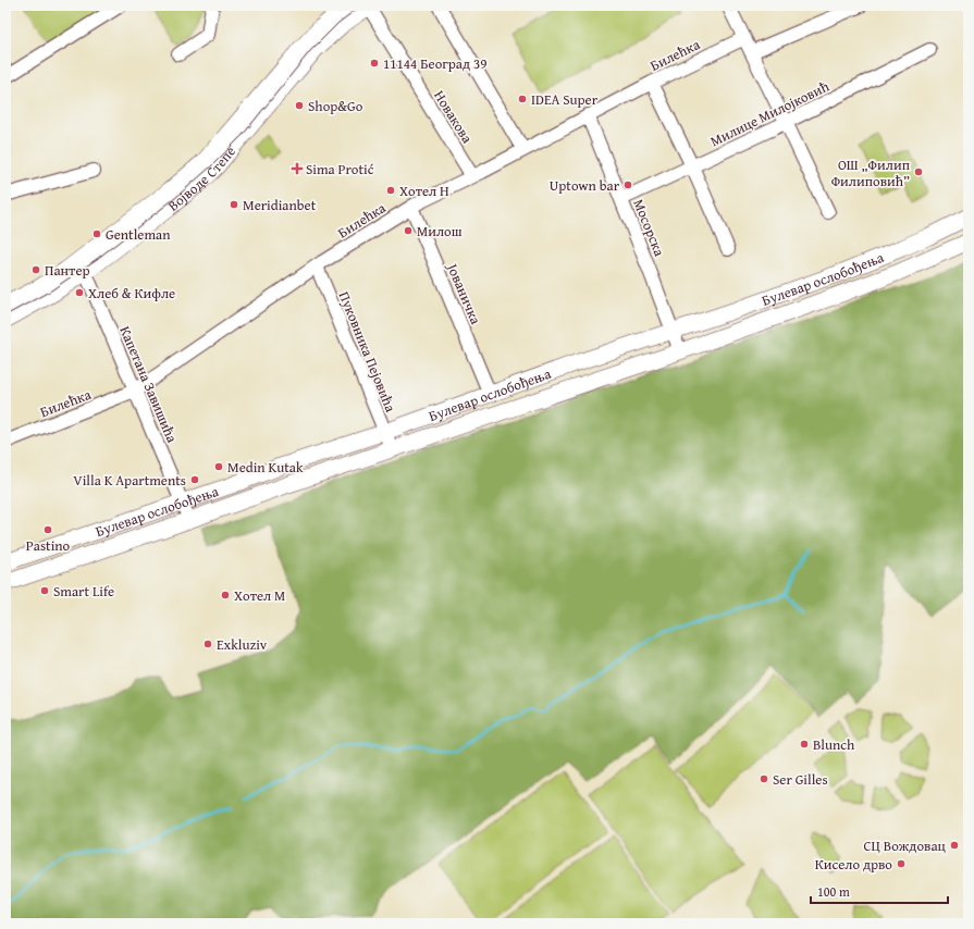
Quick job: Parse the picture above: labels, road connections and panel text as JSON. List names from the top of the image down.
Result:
{
  "streets": {
    "main road": ["Војводе Степе", "Булевар ослобођења"],
    "street": [
      "Билећка",
      "Милице Милојковић",
      "Новакова",
      "Мосорска",
      "Јованичка",
      "Пуковника Пејовића",
      "Капетана Завишића"
    ]
  },
  "crossings": [
    ["Билећка", "Новакова"],
    ["Билећка", "Мосорска"],
    ["Билећка", "Јованичка"],
    ["Билећка", "Пуковника Пејовића"],
    ["Билећка", "Капетана Завишића"],
    ["Милице Милојковић", "Мосорска"],
    ["Новакова", "Војводе Степе"],
    ["Војводе Степе", "Капетана Завишића"],
    ["Мосорска", "Булевар ослобођења"],
    ["Булевар ослобођења", "Јованичка"],
    ["Булевар ослобођења", "Пуковника Пејовића"],
    ["Булевар ослобођења", "Капетана Завишића"]
  ],
  "places": {
    "other": [
      "11144 Београд 39",
      "IDEA Super",
      "Shop&Go",
      "ОШ „Филип Филиповић”",
      "Uptown bar",
      "Хотел Н",
      "Meridianbet",
      "Милош",
      "Gentleman",
      "Пантер",
      "Хлеб & Кифле",
      "Medin Kutak",
      "Villa K Apartments",
      "Pastino",
      "Smart Life",
      "Хотел М",
      "Exkluziv",
      "Blunch",
      "Ser Gilles",
      "СЦ Вождовац",
      "Кисело дрво"
    ],
    "health": ["Sima Protić"]
  },
  "scale_bar": "100 m"
}
